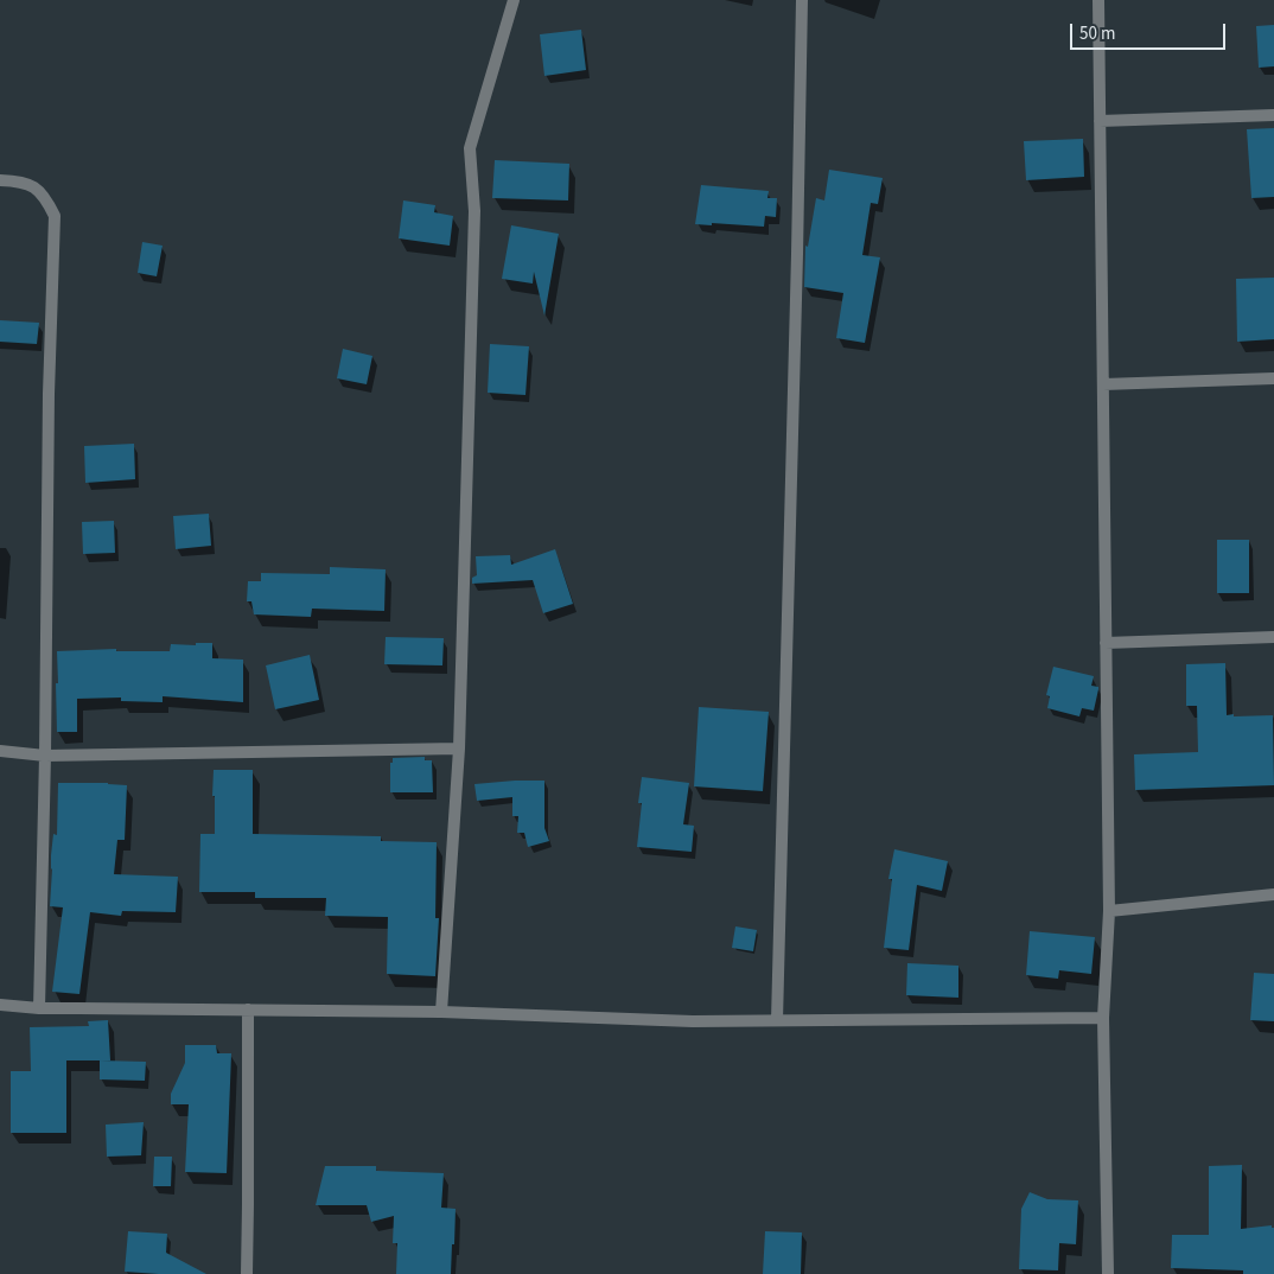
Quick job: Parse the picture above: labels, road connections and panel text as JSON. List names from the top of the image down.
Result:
{
  "scale_bar": "50 m"
}
